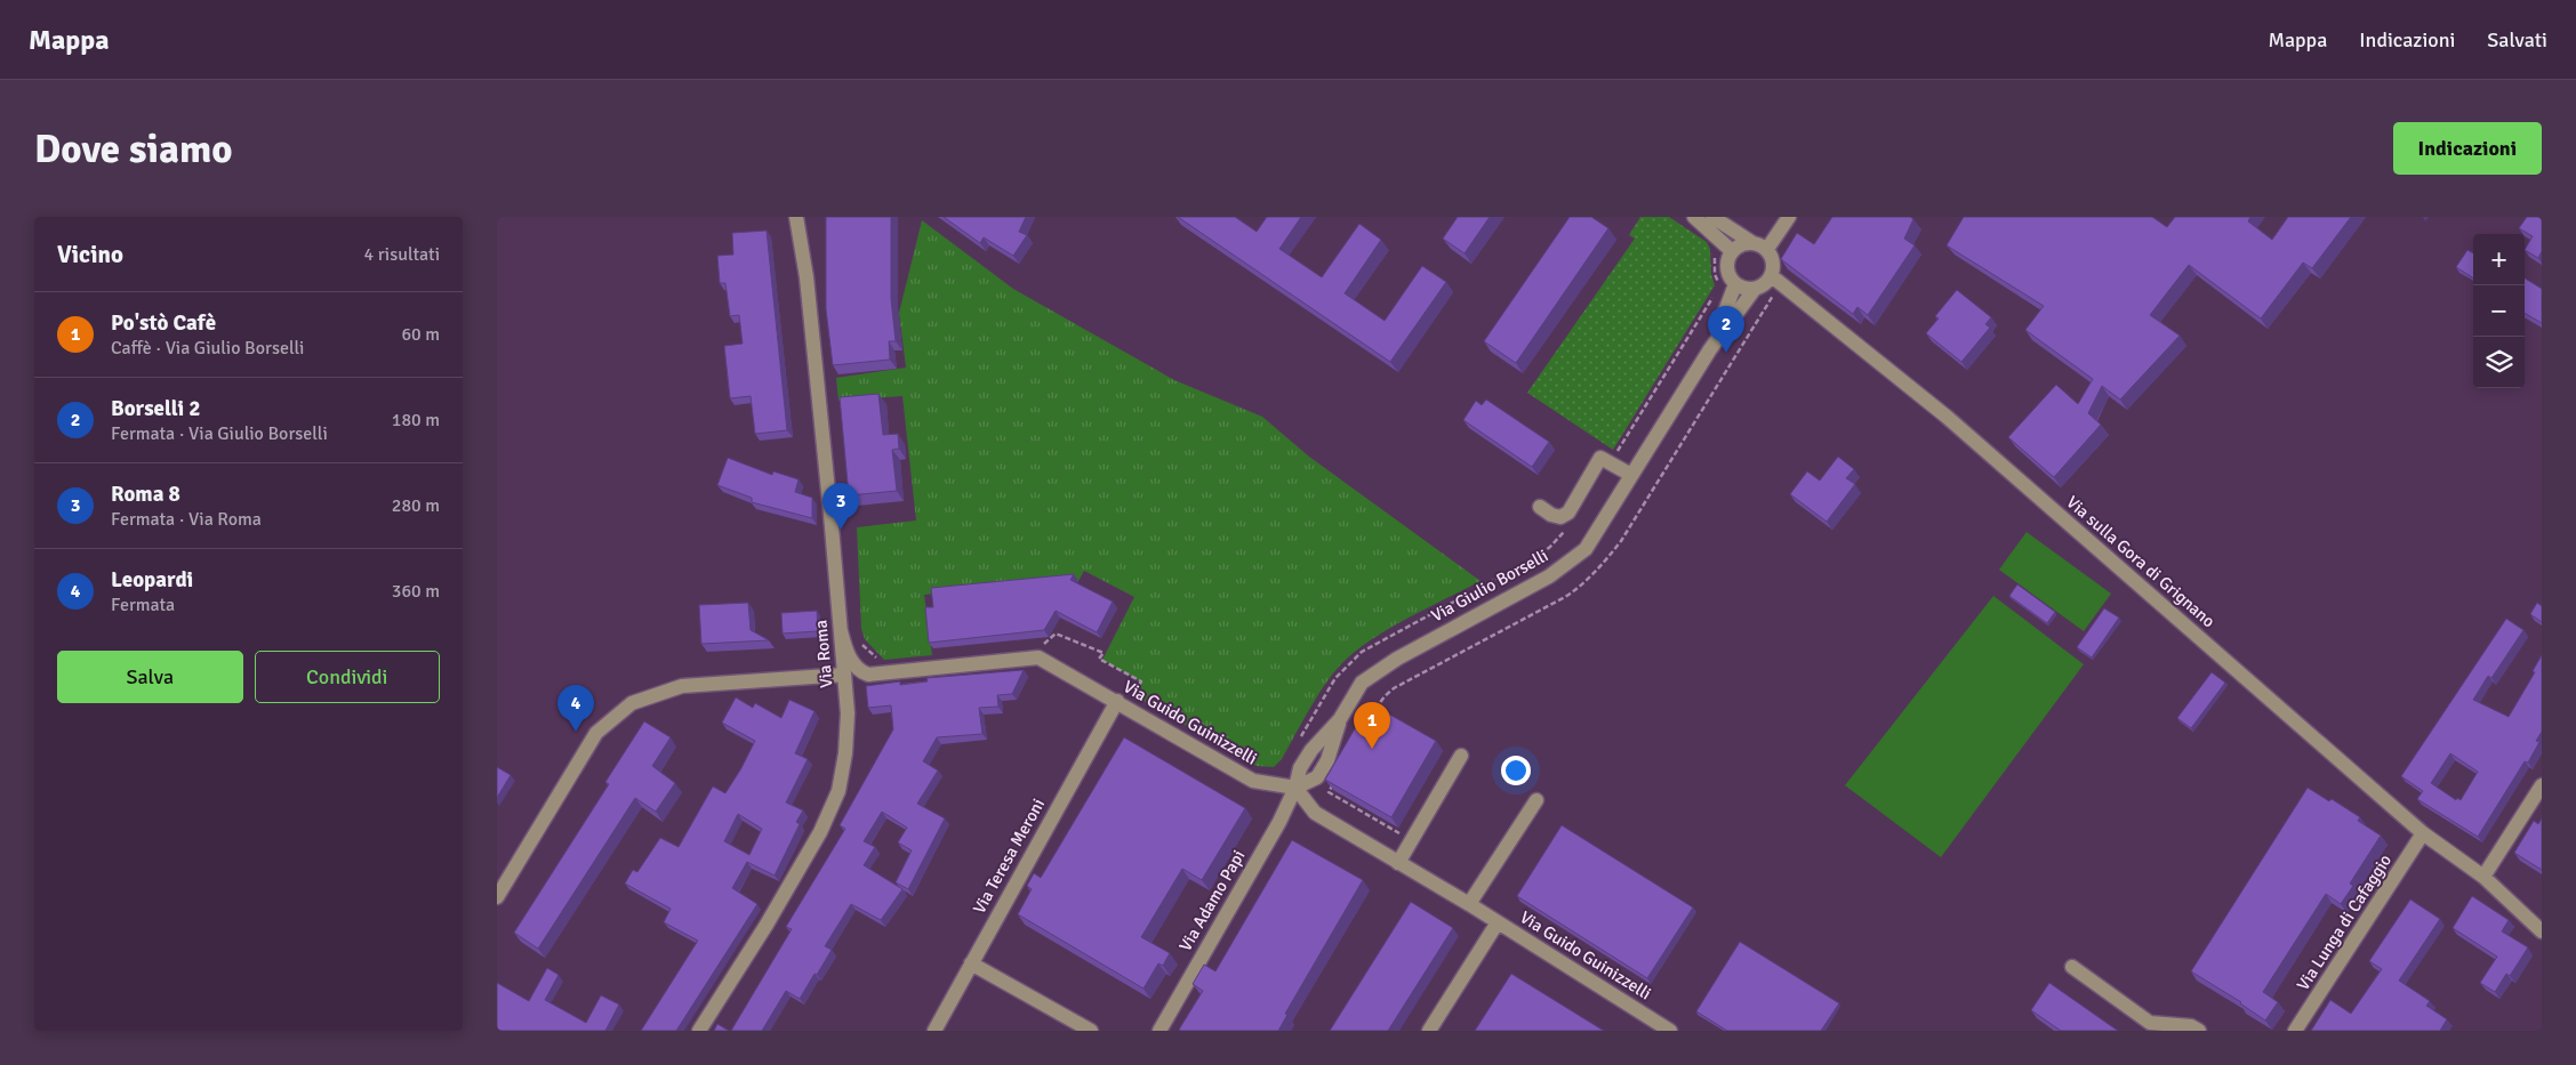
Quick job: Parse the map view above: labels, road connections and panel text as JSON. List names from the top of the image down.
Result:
{
  "streets": {
    "street": [
      "Via sulla Gora di Grignano",
      "Via Giulio Borselli",
      "Via Roma",
      "Via Guido Guinizzelli",
      "Via Teresa Meroni",
      "Via Adamo Papi",
      "Via Lunga di Cafaggio"
    ]
  },
  "crossings": [
    ["Via sulla Gora di Grignano", "Via Giulio Borselli"],
    ["Via sulla Gora di Grignano", "Via Lunga di Cafaggio"],
    ["Via Giulio Borselli", "Via Guido Guinizzelli"],
    ["Via Giulio Borselli", "Via Adamo Papi"],
    ["Via Guido Guinizzelli", "Via Teresa Meroni"],
    ["Via Guido Guinizzelli", "Via Adamo Papi"]
  ],
  "page": {
    "header": "Mappa",
    "nav": ["Mappa", "Indicazioni", "Salvati"],
    "buttons": [
      "Indicazioni",
      ["Salva", "Condividi"]
    ],
    "title": "Dove siamo",
    "heading": ["Vicino", "4 risultati"],
    "map_buttons": ["+", "−"],
    "list": [
      {
        "mark": "1",
        "name": "Po'stò Cafè",
        "note": "Caffè · Via Giulio Borselli",
        "value": "60 m"
      },
      {
        "mark": "2",
        "name": "Borselli 2",
        "note": "Fermata · Via Giulio Borselli",
        "value": "180 m"
      },
      {
        "mark": "3",
        "name": "Roma 8",
        "note": "Fermata · Via Roma",
        "value": "280 m"
      },
      {
        "mark": "4",
        "name": "Leopardi",
        "note": "Fermata",
        "value": "360 m"
      }
    ],
    "pins": [
      "2",
      "3",
      "4",
      "1"
    ]
  }
}
